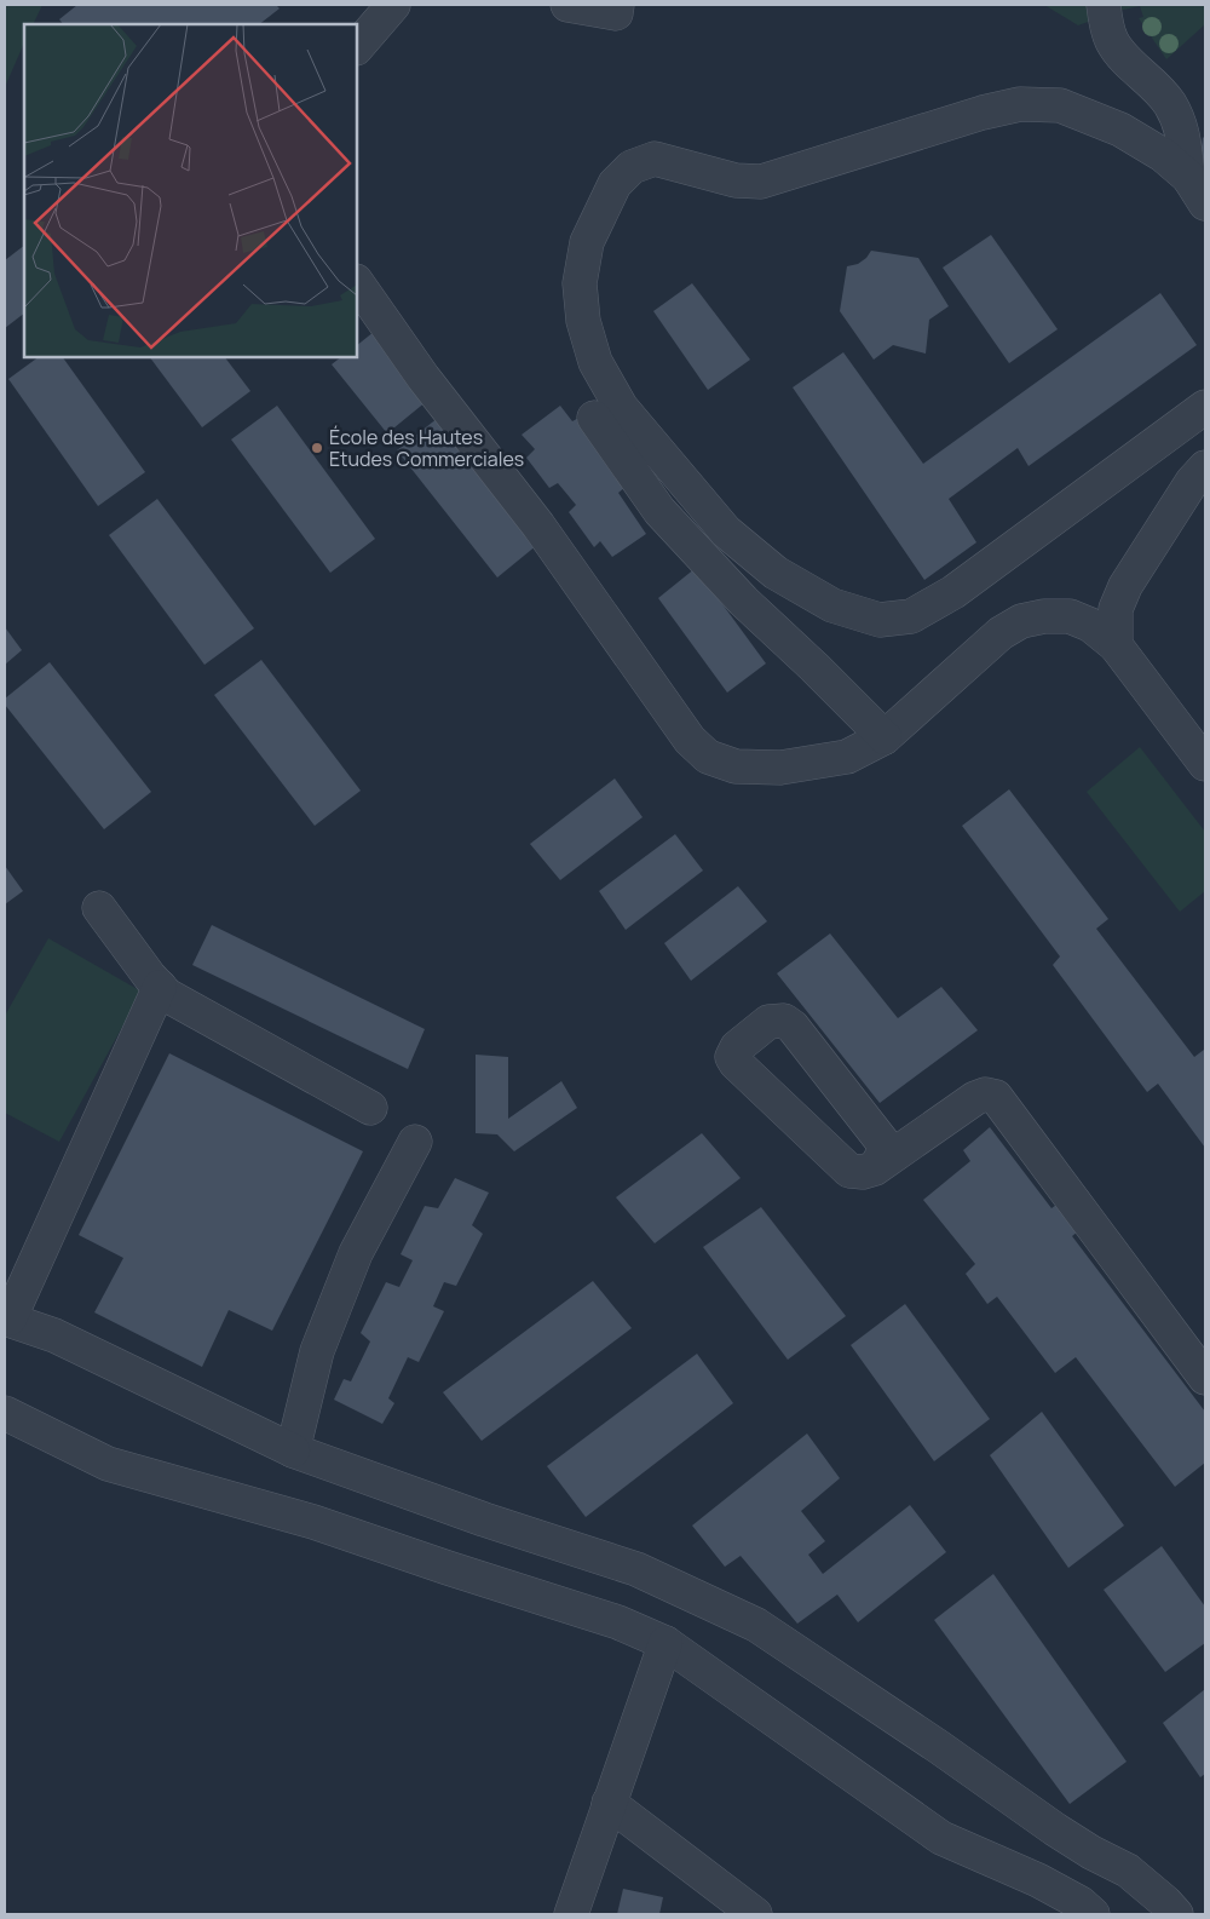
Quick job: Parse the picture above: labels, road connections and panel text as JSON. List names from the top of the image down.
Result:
{
  "places": ["École des Hautes Etudes Commerciales"]
}
